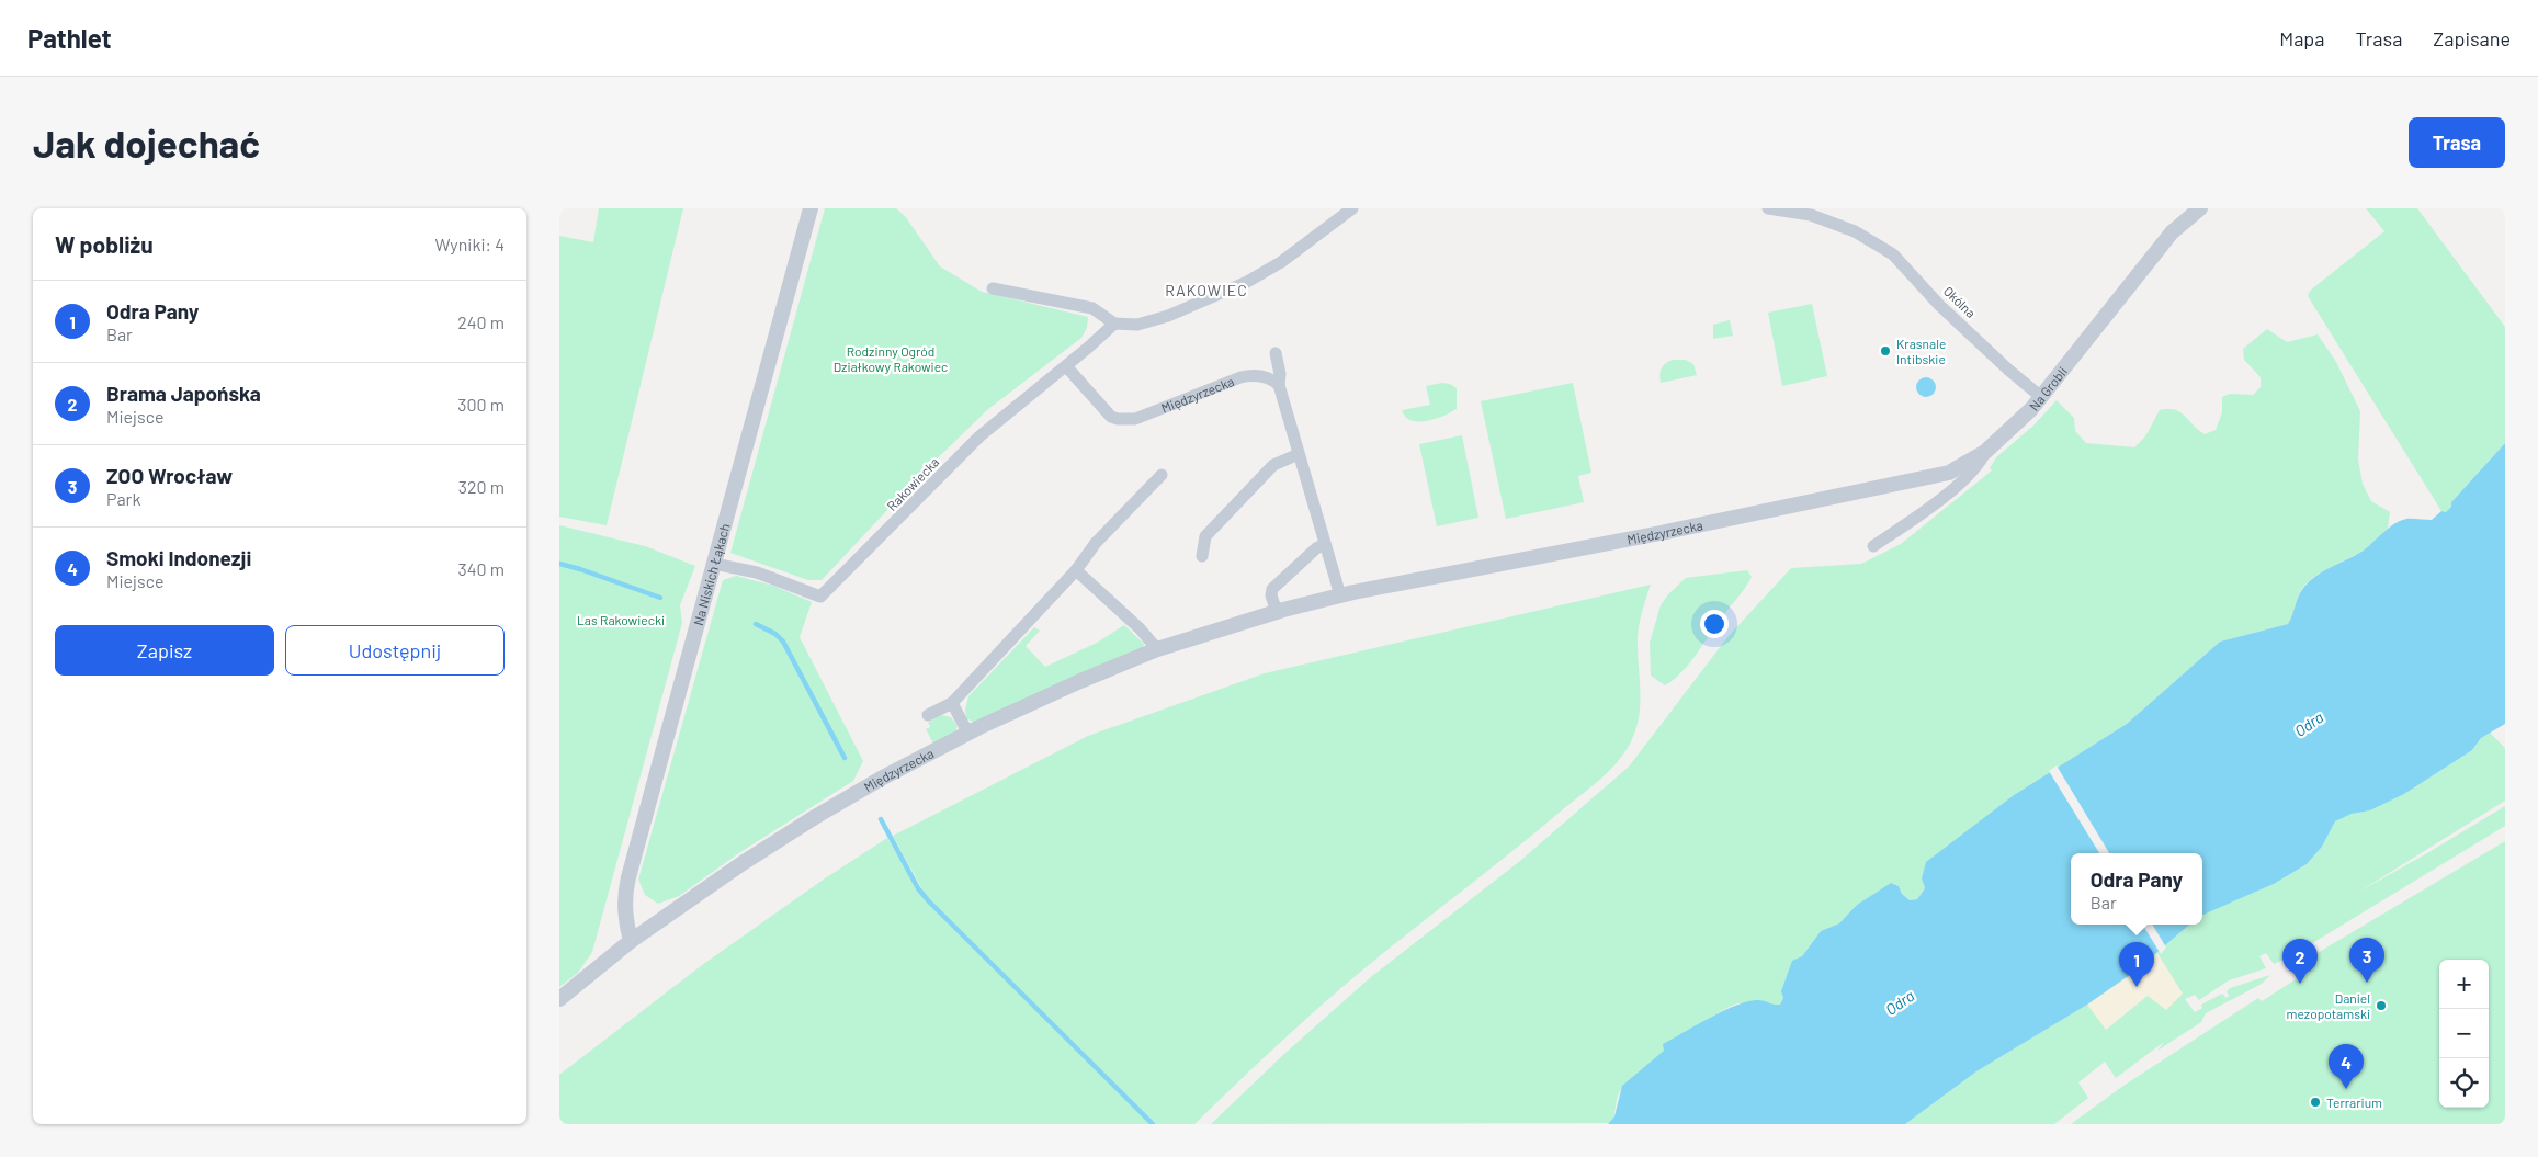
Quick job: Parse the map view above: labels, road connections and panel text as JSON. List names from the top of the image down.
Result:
{
  "streets": {
    "street": [
      "Okólna",
      "Na Grobli",
      "Międzyrzecka",
      "Rakowiecka",
      "Na Niskich Łąkach"
    ]
  },
  "crossings": [
    ["Okólna", "Na Grobli"],
    ["Na Grobli", "Międzyrzecka"],
    ["Międzyrzecka", "Rakowiecka"],
    ["Międzyrzecka", "Na Niskich Łąkach"],
    ["Rakowiecka", "Na Niskich Łąkach"]
  ],
  "districts": ["RAKOWIEC"],
  "water": ["Odra"],
  "parks": ["Rodzinny Ogród Działkowy Rakowiec", "Las Rakowiecki"],
  "places": ["Krasnale Intibskie", "Daniel mezopotamski", "Terrarium"],
  "page": {
    "header": "Pathlet",
    "nav": ["Mapa", "Trasa", "Zapisane"],
    "buttons": [
      "Trasa",
      ["Zapisz", "Udostępnij"]
    ],
    "title": "Jak dojechać",
    "heading": ["W pobliżu", "Wyniki: 4"],
    "list": [
      {
        "mark": "1",
        "name": "Odra Pany",
        "note": "Bar",
        "value": "240 m"
      },
      {
        "mark": "2",
        "name": "Brama Japońska",
        "note": "Miejsce",
        "value": "300 m"
      },
      {
        "mark": "3",
        "name": "ZOO Wrocław",
        "note": "Park",
        "value": "320 m"
      },
      {
        "mark": "4",
        "name": "Smoki Indonezji",
        "note": "Miejsce",
        "value": "340 m"
      }
    ],
    "popup": ["Odra Pany", "Bar"],
    "pins": [
      "3",
      "2",
      "1",
      "4"
    ],
    "map_buttons": ["+", "−"]
  }
}
